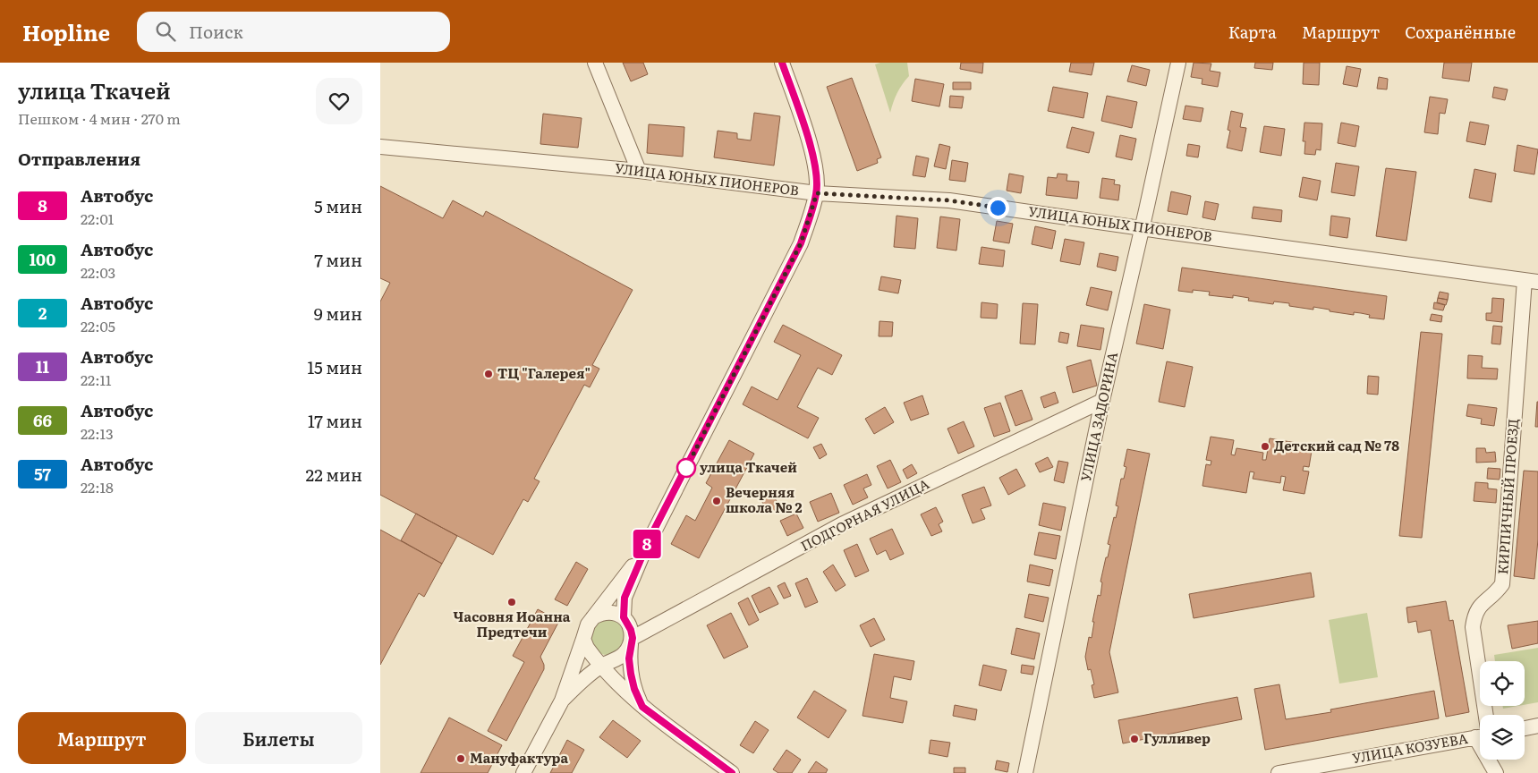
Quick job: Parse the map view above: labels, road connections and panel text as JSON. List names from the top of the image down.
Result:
{
  "streets": {
    "street": [
      "УЛИЦА ЮНЫХ ПИОНЕРОВ",
      "УЛИЦА ЗАДОРИНА",
      "КИРПИЧНЫЙ ПРОЕЗД",
      "ПОДГОРНАЯ УЛИЦА",
      "УЛИЦА КОЗУЕВА"
    ]
  },
  "crossings": [
    ["УЛИЦА ЮНЫХ ПИОНЕРОВ", "УЛИЦА ЗАДОРИНА"],
    ["УЛИЦА ЮНЫХ ПИОНЕРОВ", "КИРПИЧНЫЙ ПРОЕЗД"],
    ["УЛИЦА ЗАДОРИНА", "ПОДГОРНАЯ УЛИЦА"]
  ],
  "places": [
    "ТЦ \"Галерея\"",
    "Детский сад № 78",
    "улица Ткачей",
    "Вечерняя школа № 2",
    "Часовня Иоанна Предтечи",
    "Гулливер",
    "Мануфактура"
  ],
  "lines": ["bus line 8"],
  "page": {
    "header": "Hopline",
    "search": "Поиск",
    "nav": ["Карта", "Маршрут", "Сохранённые"],
    "heading": [
      ["улица Ткачей", "Пешком · 4 мин · 270 m"],
      "Отправления"
    ],
    "on_map": "8",
    "list": [
      {
        "mark": "8",
        "name": "Автобус",
        "note": "22:01",
        "value": "5 мин"
      },
      {
        "mark": "100",
        "name": "Автобус",
        "note": "22:03",
        "value": "7 мин"
      },
      {
        "mark": "2",
        "name": "Автобус",
        "note": "22:05",
        "value": "9 мин"
      },
      {
        "mark": "11",
        "name": "Автобус",
        "note": "22:11",
        "value": "15 мин"
      },
      {
        "mark": "66",
        "name": "Автобус",
        "note": "22:13",
        "value": "17 мин"
      },
      {
        "mark": "57",
        "name": "Автобус",
        "note": "22:18",
        "value": "22 мин"
      }
    ],
    "buttons": ["Маршрут", "Билеты"]
  }
}
